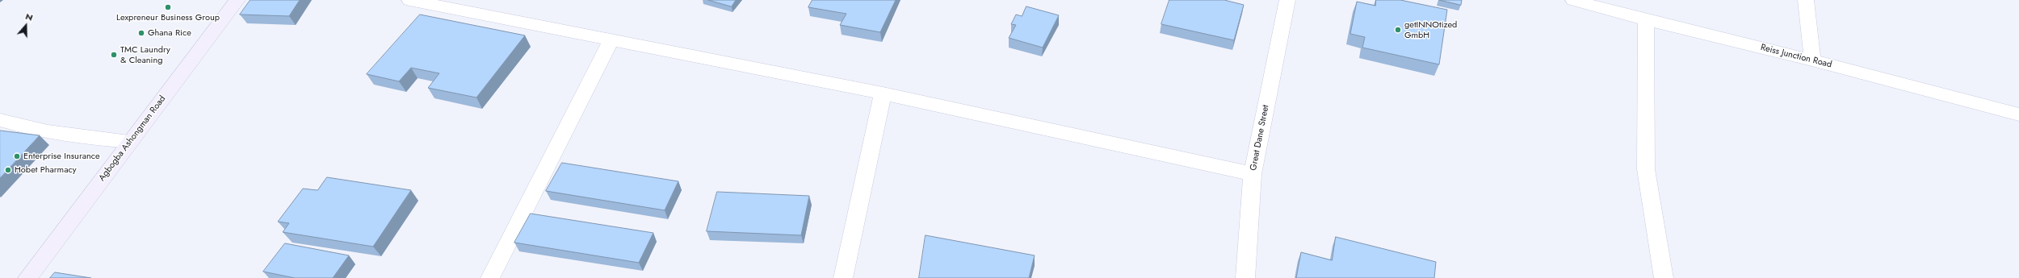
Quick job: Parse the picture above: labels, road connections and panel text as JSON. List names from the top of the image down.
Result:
{
  "streets": {
    "street": ["Reiss Junction Road", "Great Dane Street", "Agbogba Ashongman Road"]
  },
  "places": [
    "Lexpreneur Business Group",
    "getINNOtized GmbH",
    "Ghana Rice",
    "TMC Laundry & Cleaning",
    "Enterprise Insurance",
    "Hobet Pharmacy"
  ],
  "north": "top"
}
